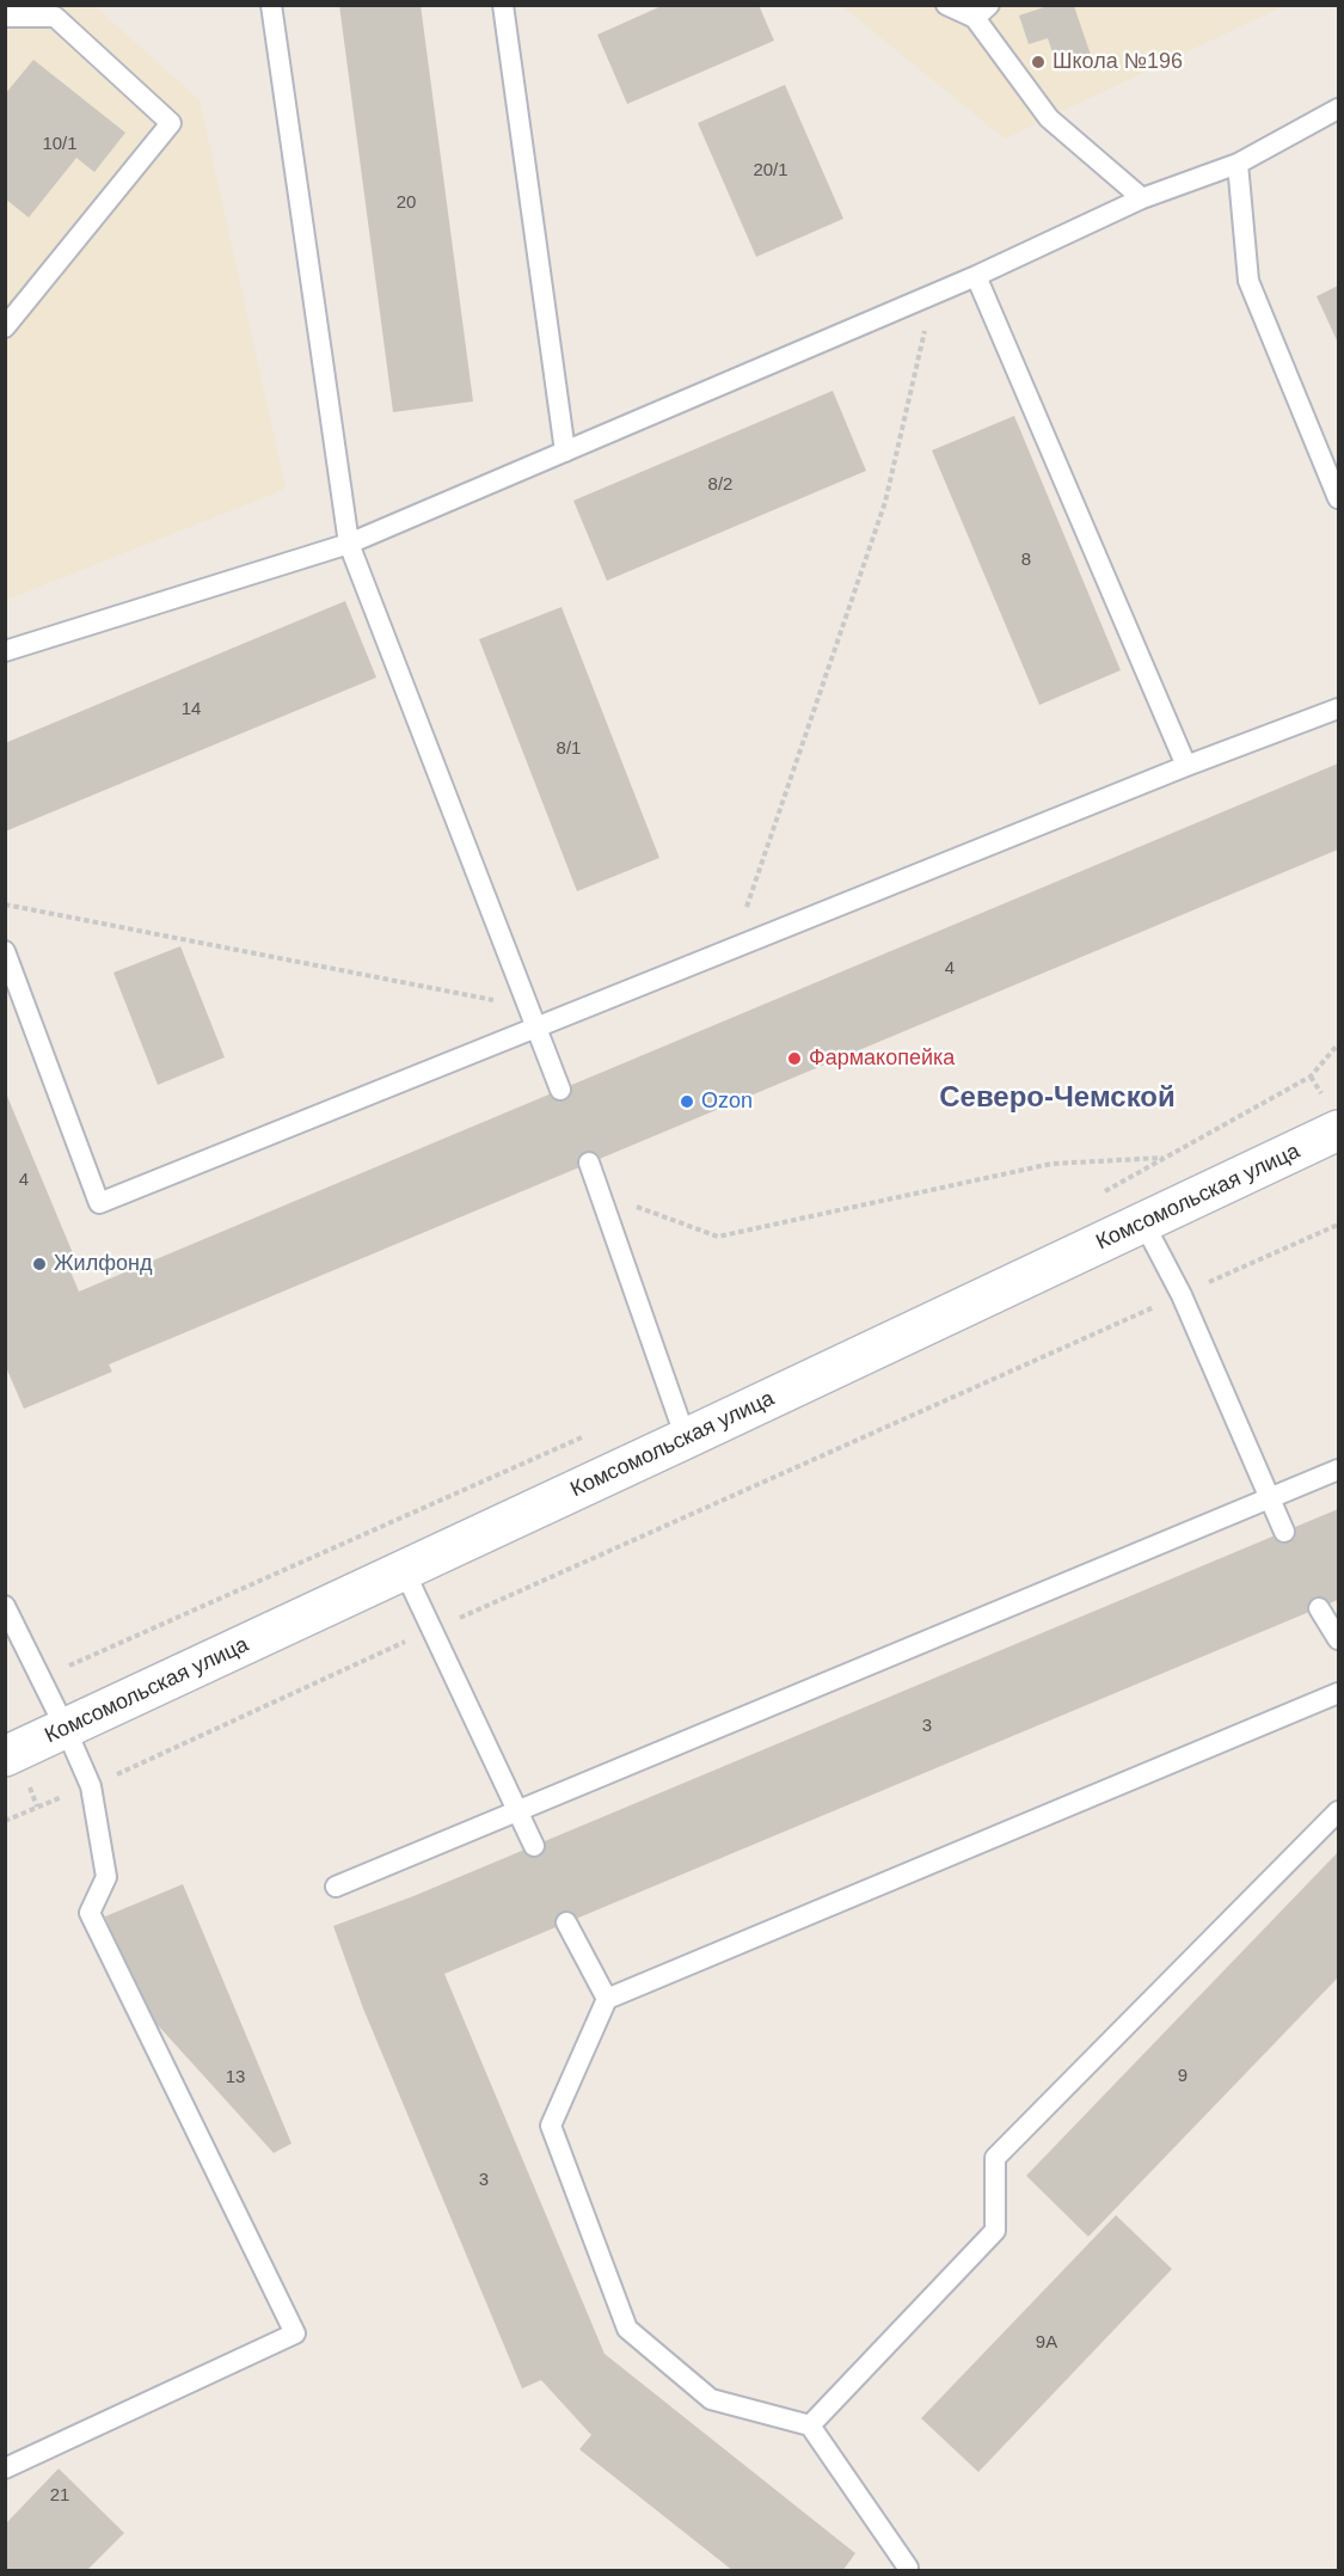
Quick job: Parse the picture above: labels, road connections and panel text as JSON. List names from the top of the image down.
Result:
{
  "streets": {
    "main road": ["Комсомольская улица"]
  },
  "districts": ["Северо-Чемской"],
  "places": [
    "Школа №196",
    "Фармакопейка",
    "Ozon",
    "Жилфонд"
  ],
  "house_numbers": [
    "10/1",
    "20/1",
    "20",
    "8/2",
    "8",
    "14",
    "8/1",
    "4",
    "4",
    "3",
    "9",
    "13",
    "3",
    "9А",
    "21"
  ]
}
